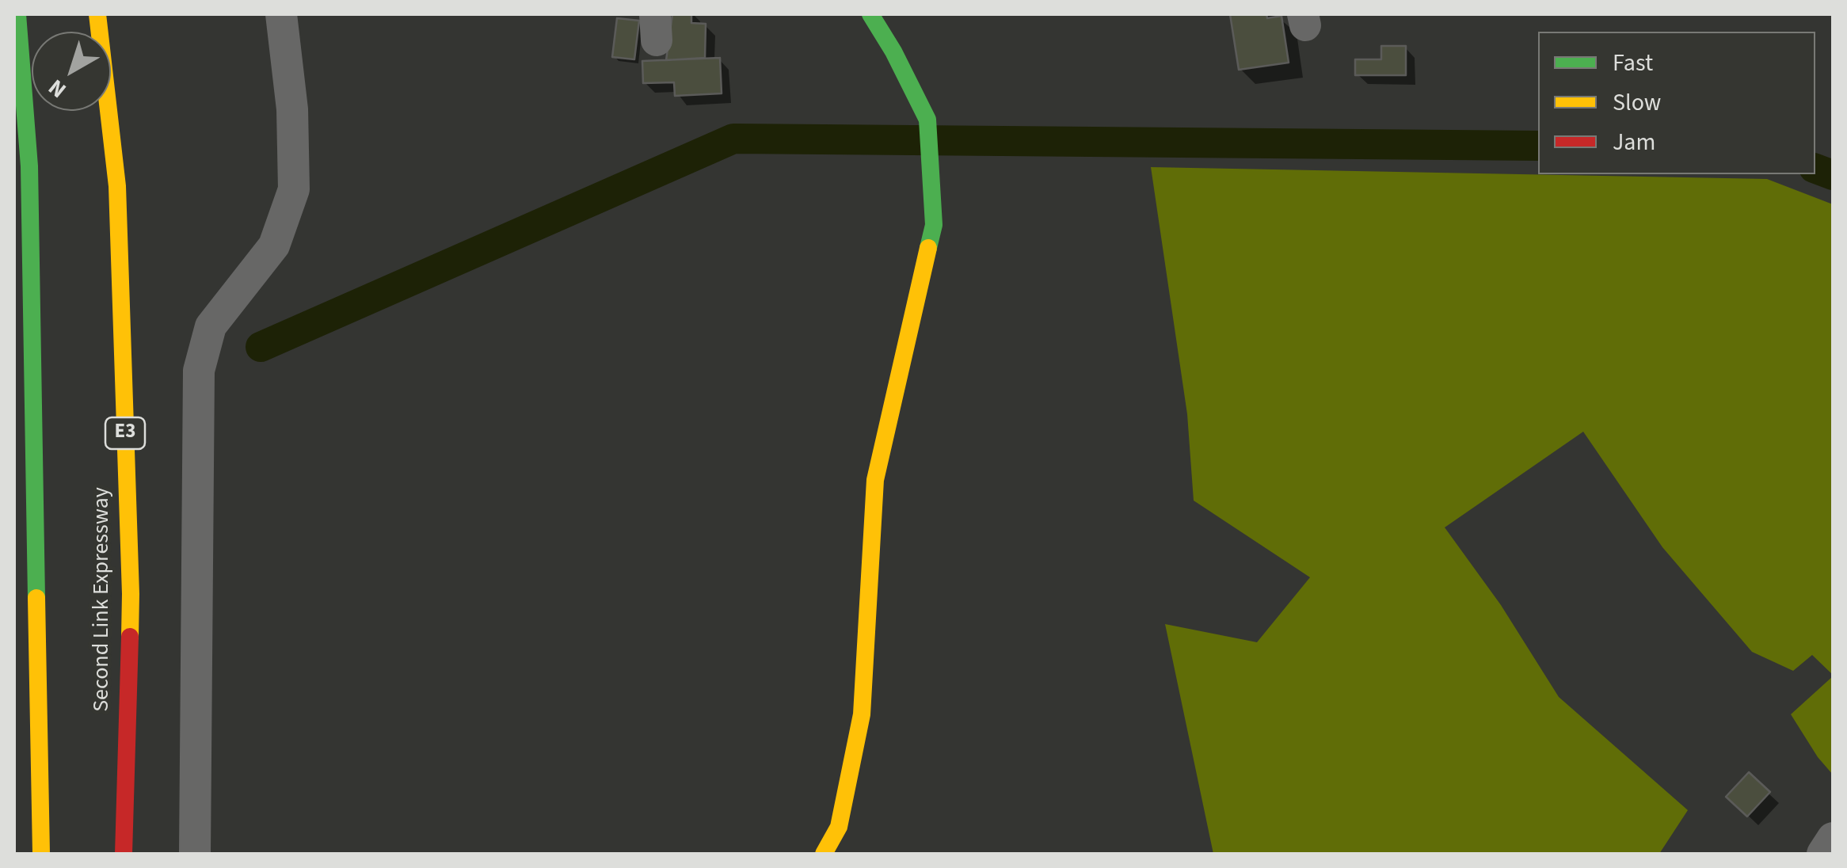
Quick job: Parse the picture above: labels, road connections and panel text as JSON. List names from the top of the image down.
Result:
{
  "streets": {
    "main road": ["E3", "Second Link Expressway"]
  },
  "legend": ["Fast", "Slow", "Jam"],
  "north": "bottom left"
}
